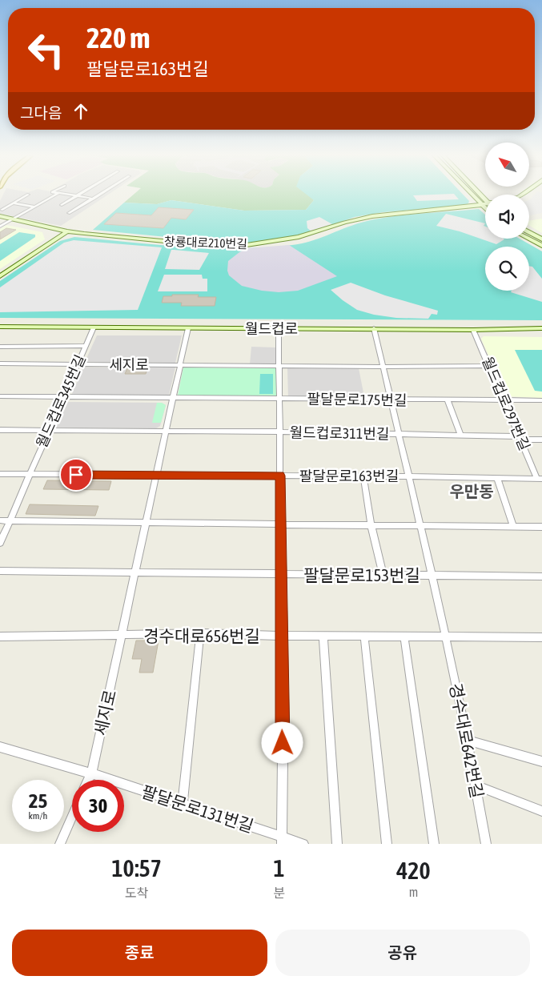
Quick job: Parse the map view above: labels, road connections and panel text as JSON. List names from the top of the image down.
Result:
{
  "streets": {
    "street": [
      "창룡대로210번길",
      "월드컵로",
      "세지로",
      "팔달문로175번길",
      "월드컵로345번길",
      "월드컵로297번길",
      "월드컵로311번길",
      "팔달문로163번길",
      "팔달문로153번길",
      "경수대로656번길",
      "경수대로642번길",
      "팔달문로131번길"
    ]
  },
  "crossings": [
    ["월드컵로", "세지로"],
    ["월드컵로", "월드컵로345번길"],
    ["월드컵로", "월드컵로297번길"],
    ["월드컵로", "월드컵로311번길"],
    ["세지로", "팔달문로175번길"],
    ["세지로", "월드컵로345번길"],
    ["세지로", "월드컵로311번길"],
    ["세지로", "팔달문로163번길"],
    ["세지로", "팔달문로153번길"],
    ["세지로", "경수대로656번길"],
    ["세지로", "팔달문로131번길"],
    ["팔달문로175번길", "월드컵로297번길"],
    ["팔달문로175번길", "월드컵로311번길"],
    ["월드컵로345번길", "팔달문로163번길"],
    ["월드컵로297번길", "월드컵로311번길"],
    ["월드컵로297번길", "팔달문로163번길"],
    ["월드컵로311번길", "팔달문로163번길"],
    ["월드컵로311번길", "경수대로642번길"],
    ["팔달문로163번길", "경수대로642번길"],
    ["팔달문로153번길", "경수대로642번길"]
  ],
  "districts": ["우만동"],
  "north": "top left",
  "page": {
    "turn": ["220 m", "팔달문로163번길"],
    "then": "그다음",
    "speed": "25 km/h",
    "limit": "30",
    "eta": [
      "10:57",
      "도착",
      "1",
      "분",
      "420",
      "m"
    ],
    "buttons": ["종료", "공유"]
  }
}
